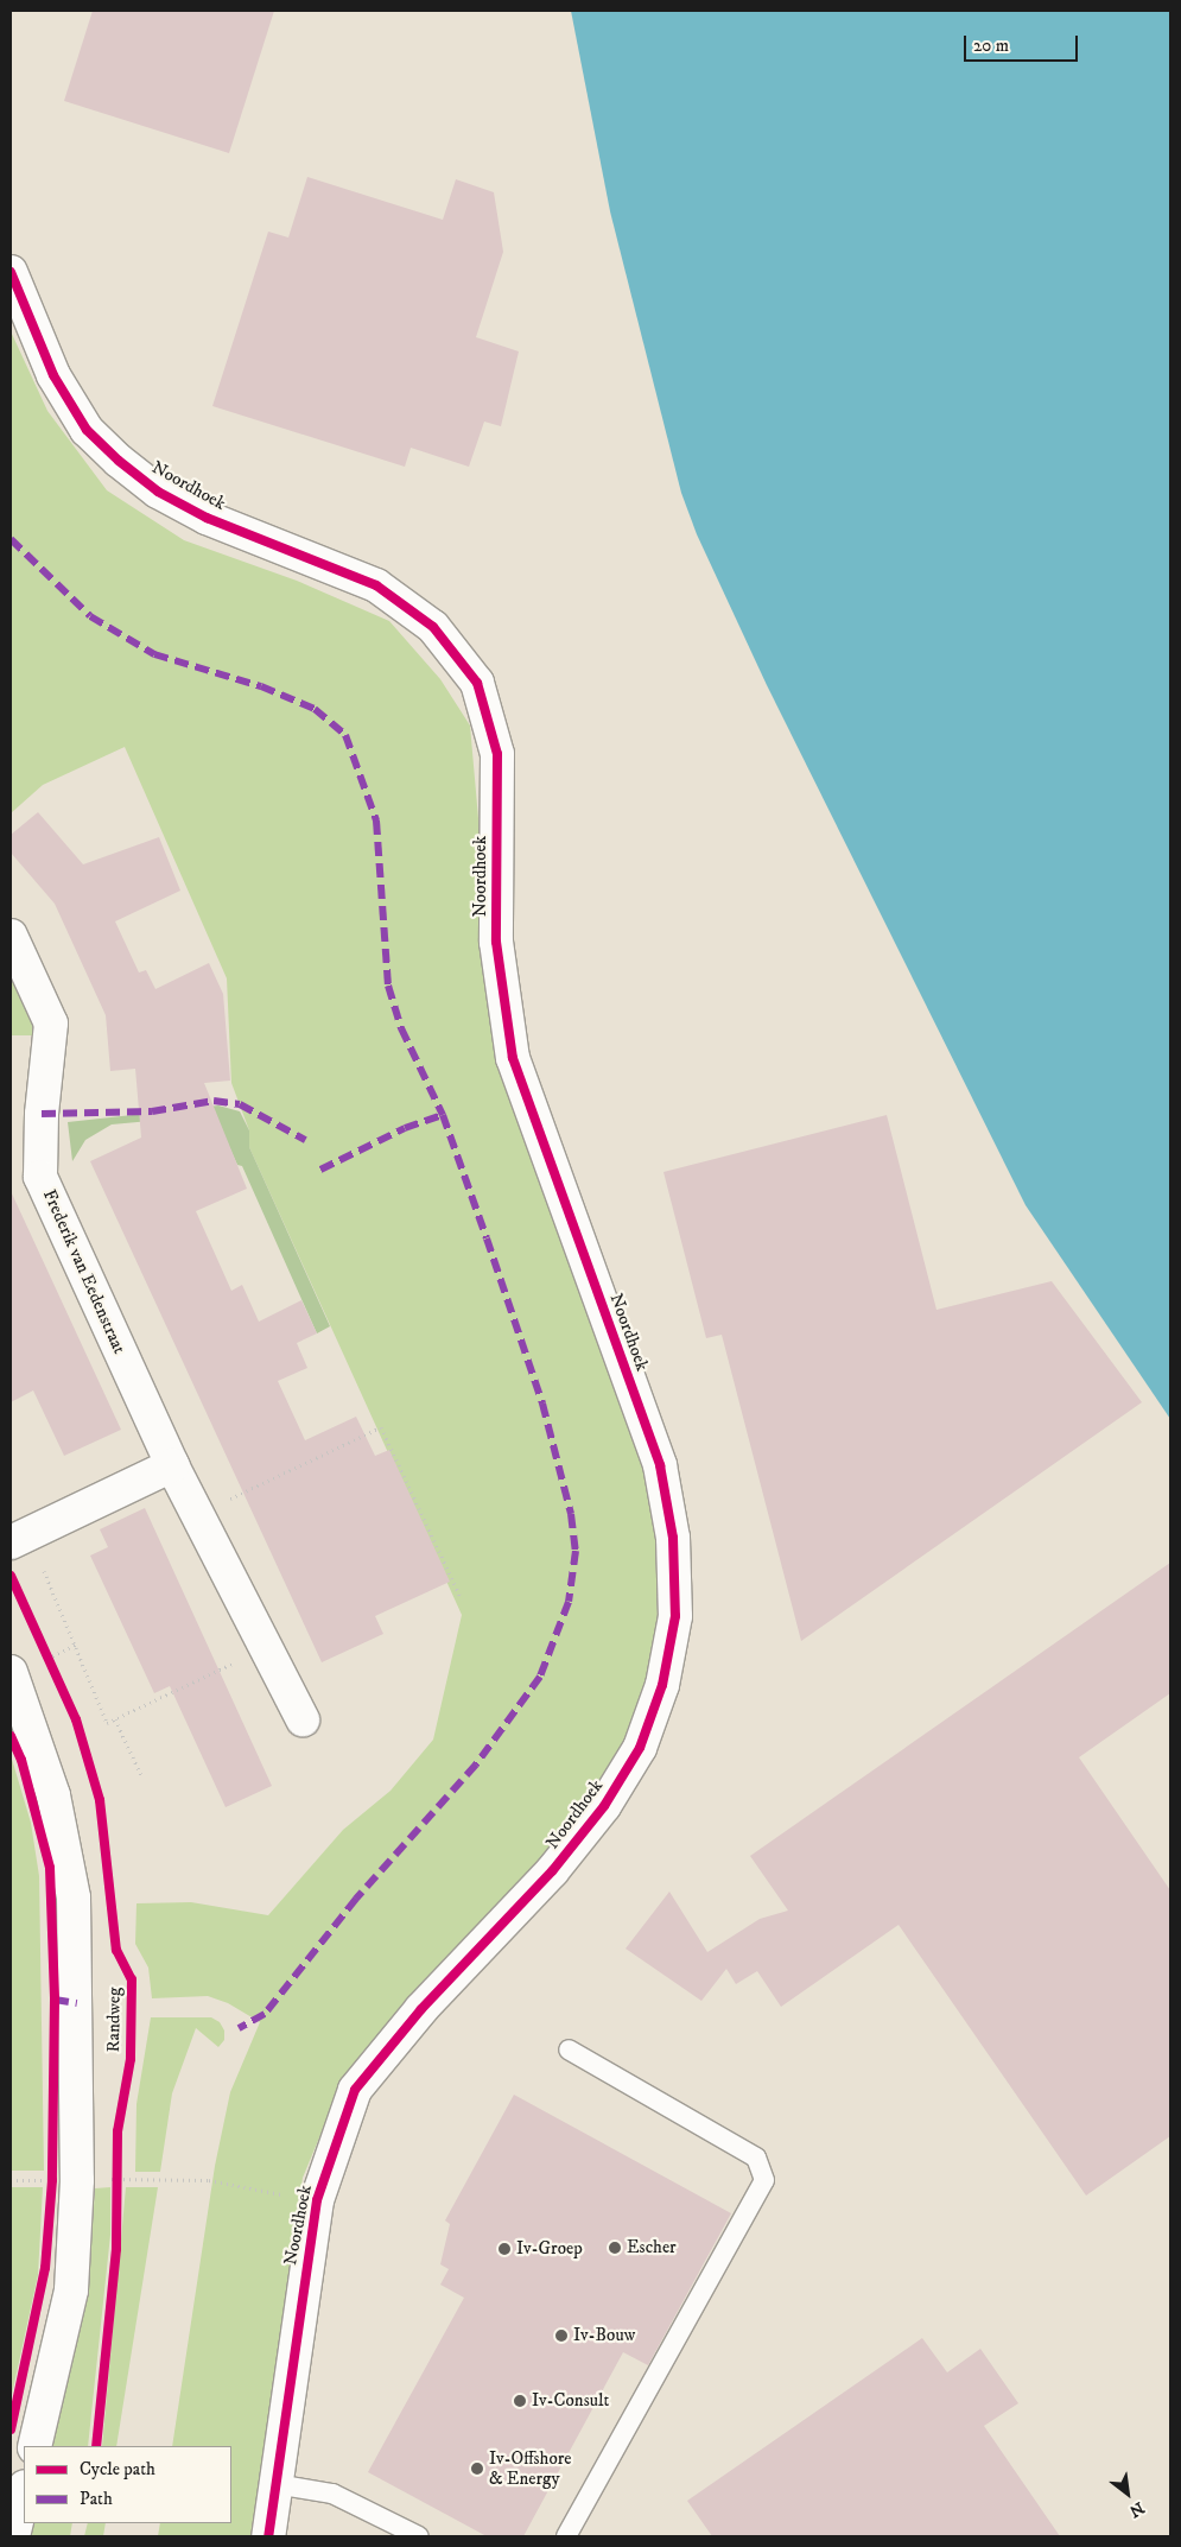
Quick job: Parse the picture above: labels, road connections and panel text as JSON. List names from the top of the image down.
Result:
{
  "streets": {
    "street": ["Noordhoek", "Frederik van Eedenstraat", "Randweg"]
  },
  "places": [
    "Escher",
    "Iv-Groep",
    "Iv-Bouw",
    "Iv-Consult",
    "Iv-Offshore & Energy"
  ],
  "legend": ["Cycle path", "Path"],
  "scale_bar": "20 m",
  "north": "bottom right"
}
